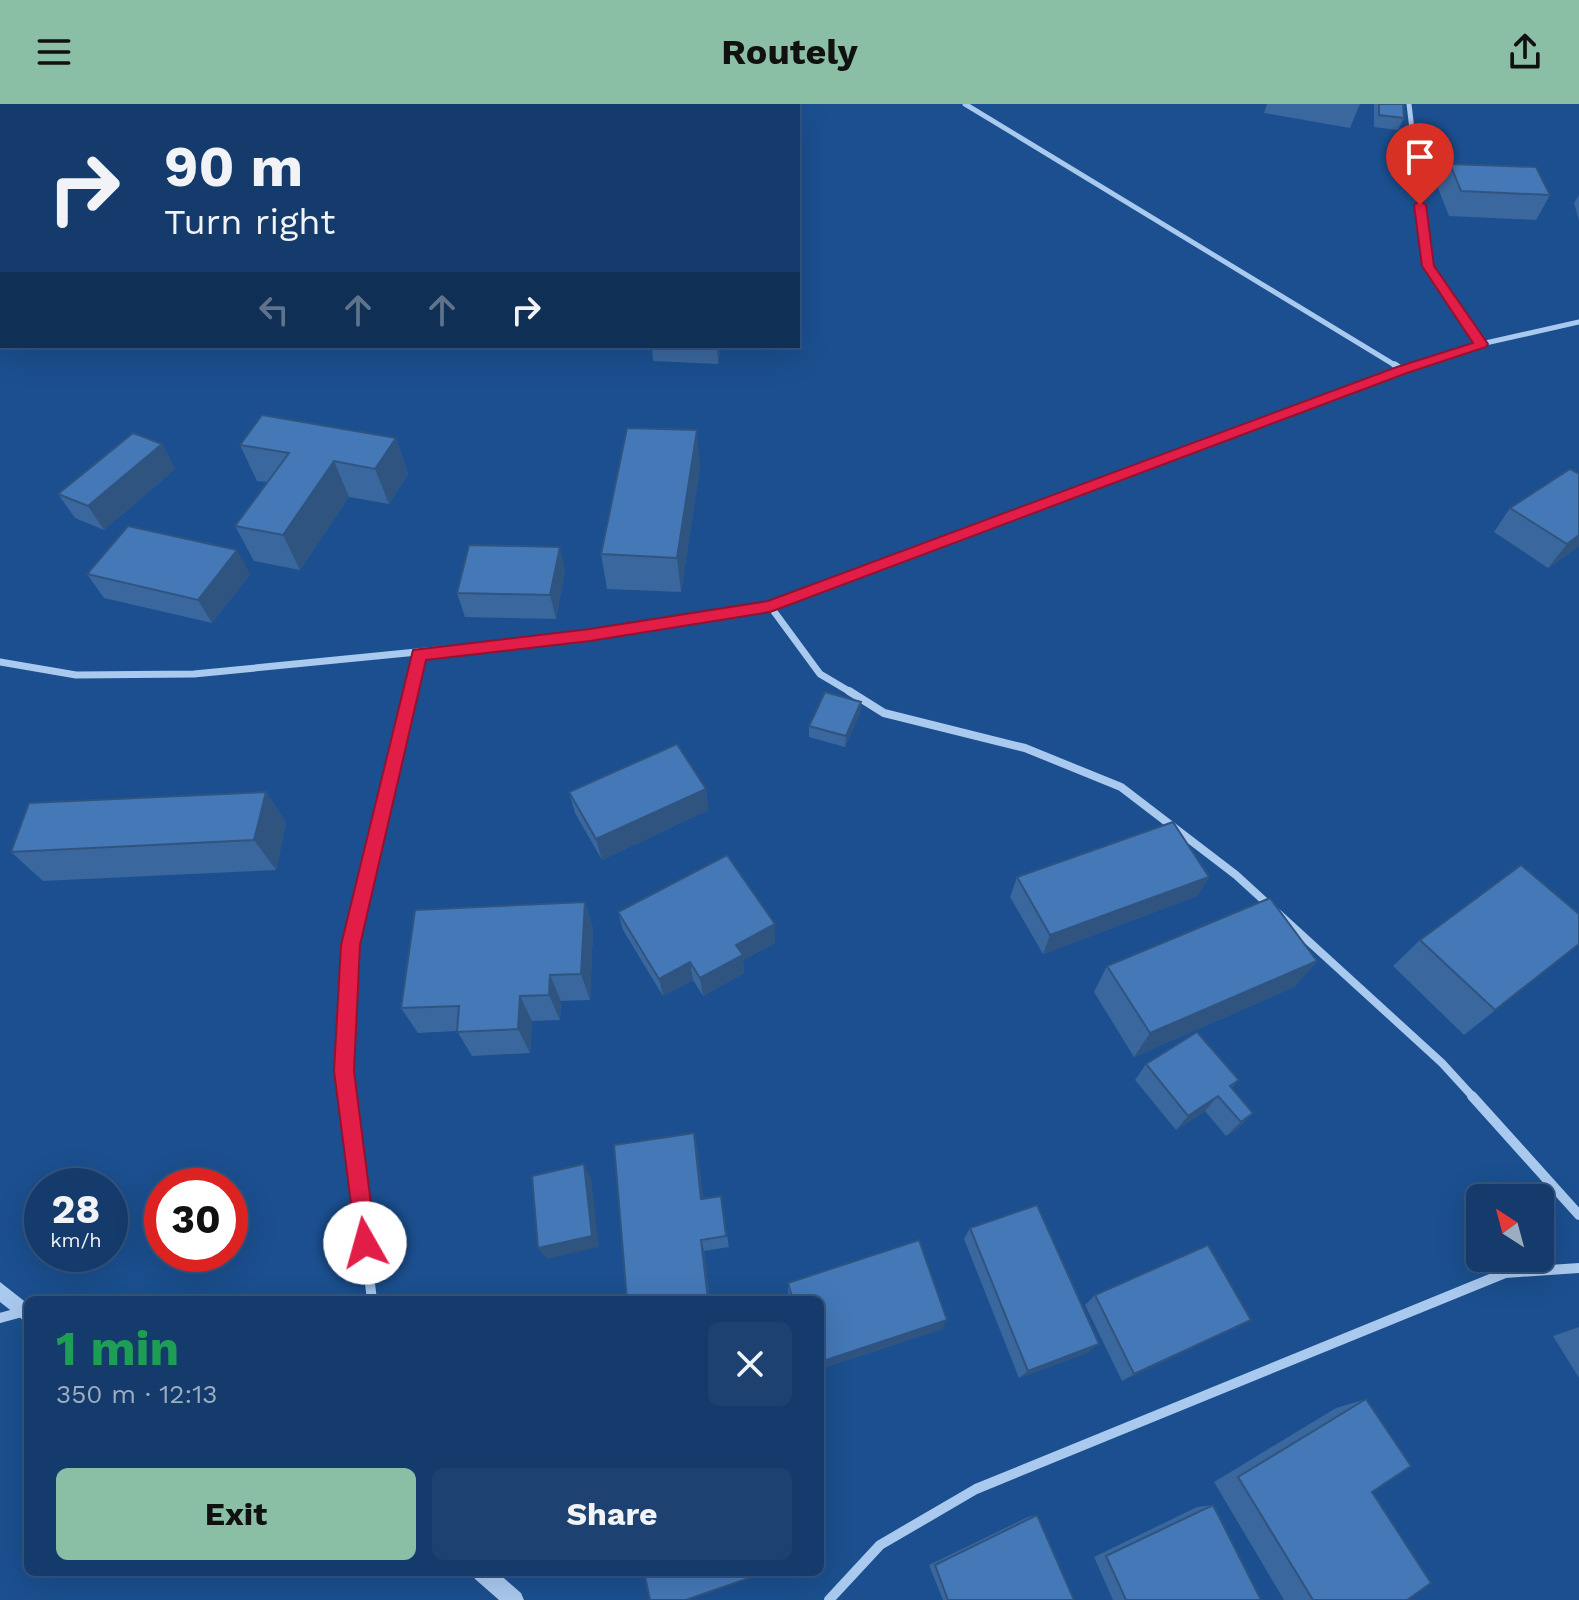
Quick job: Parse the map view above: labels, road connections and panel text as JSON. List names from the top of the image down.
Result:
{
  "north": "top left",
  "page": {
    "header": "Routely",
    "turn": ["90 m", "Turn right"],
    "speed": "28 km/h",
    "limit": "30",
    "heading": ["1 min", "350 m · 12:13"],
    "buttons": ["Exit", "Share"]
  }
}
